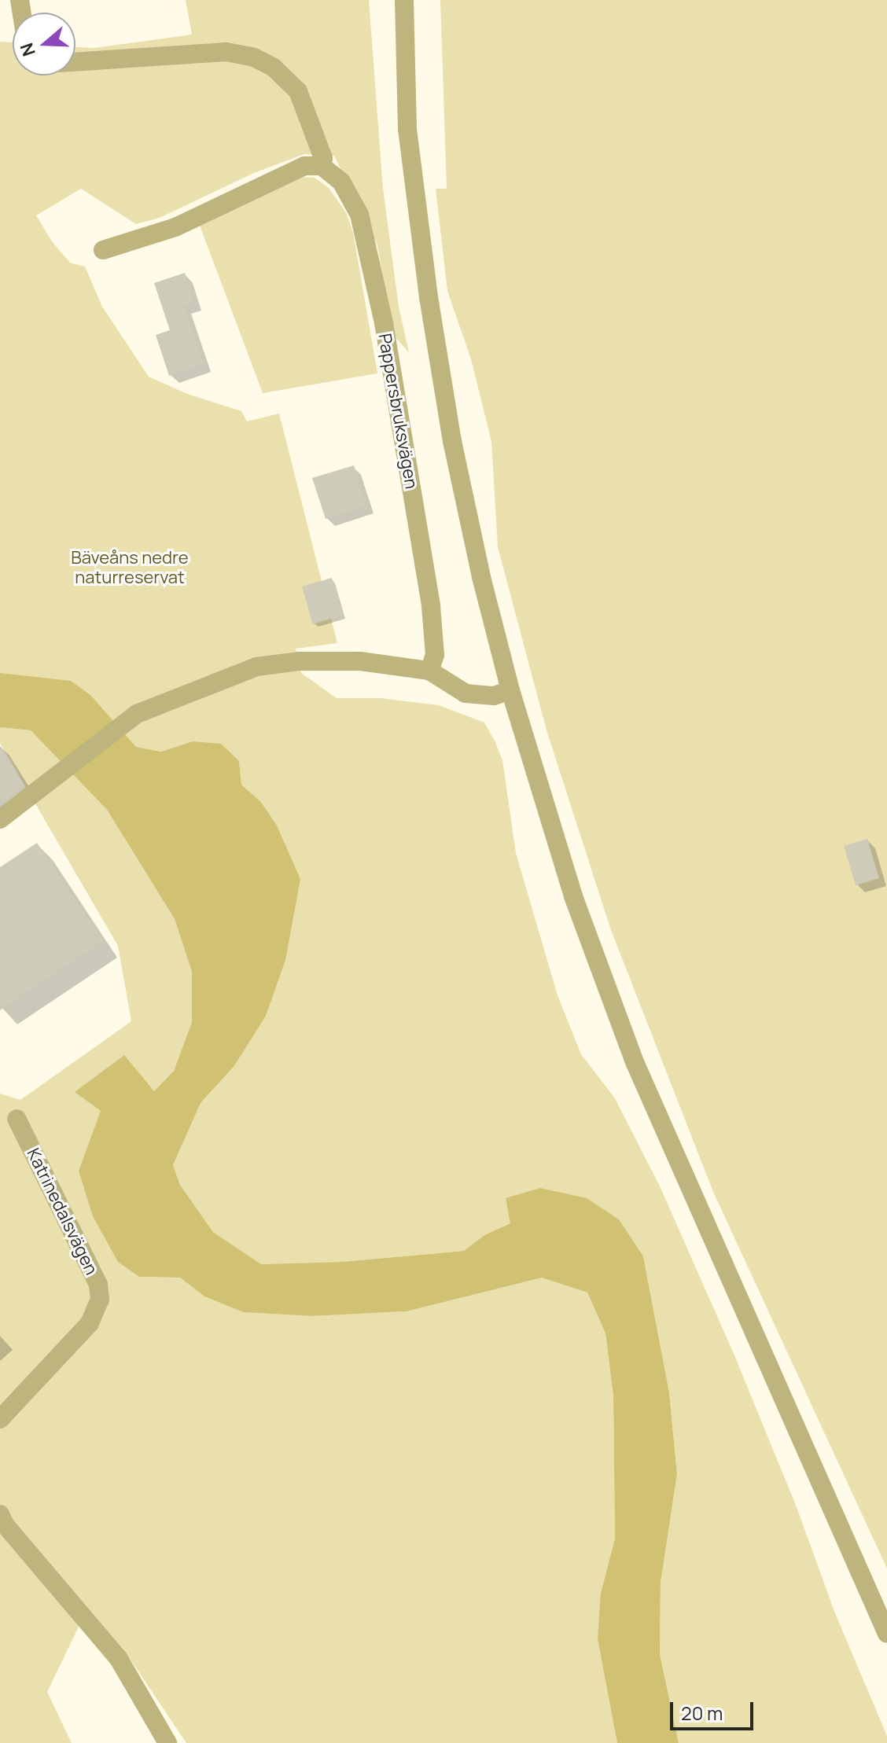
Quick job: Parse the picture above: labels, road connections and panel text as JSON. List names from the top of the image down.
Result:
{
  "streets": {
    "street": ["Pappersbruksvägen", "Katrinedalsvägen"]
  },
  "parks": ["Bäveåns nedre naturreservat"],
  "scale_bar": "20 m",
  "north": "left"
}
